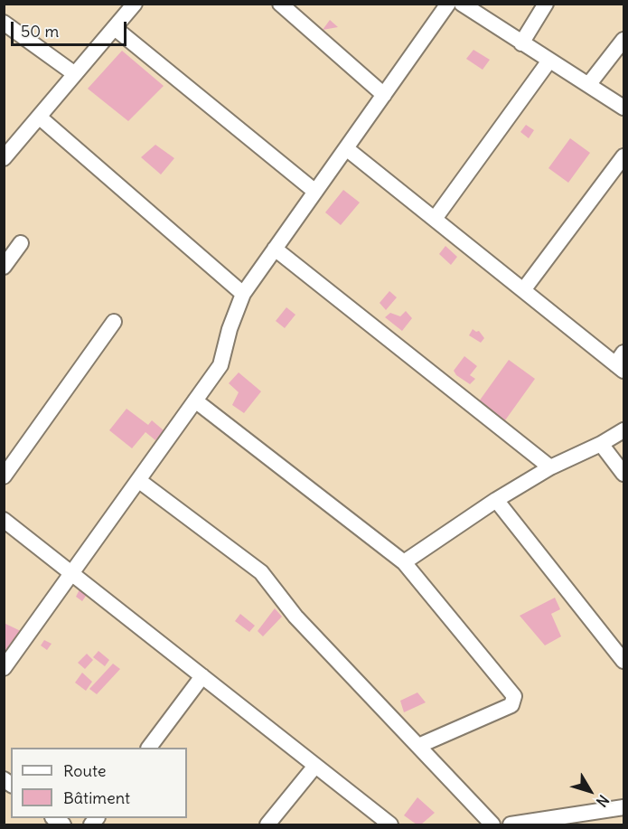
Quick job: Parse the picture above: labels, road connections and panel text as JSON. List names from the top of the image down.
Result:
{
  "legend": ["Route", "Bâtiment"],
  "scale_bar": "50 m",
  "north": "bottom right"
}
